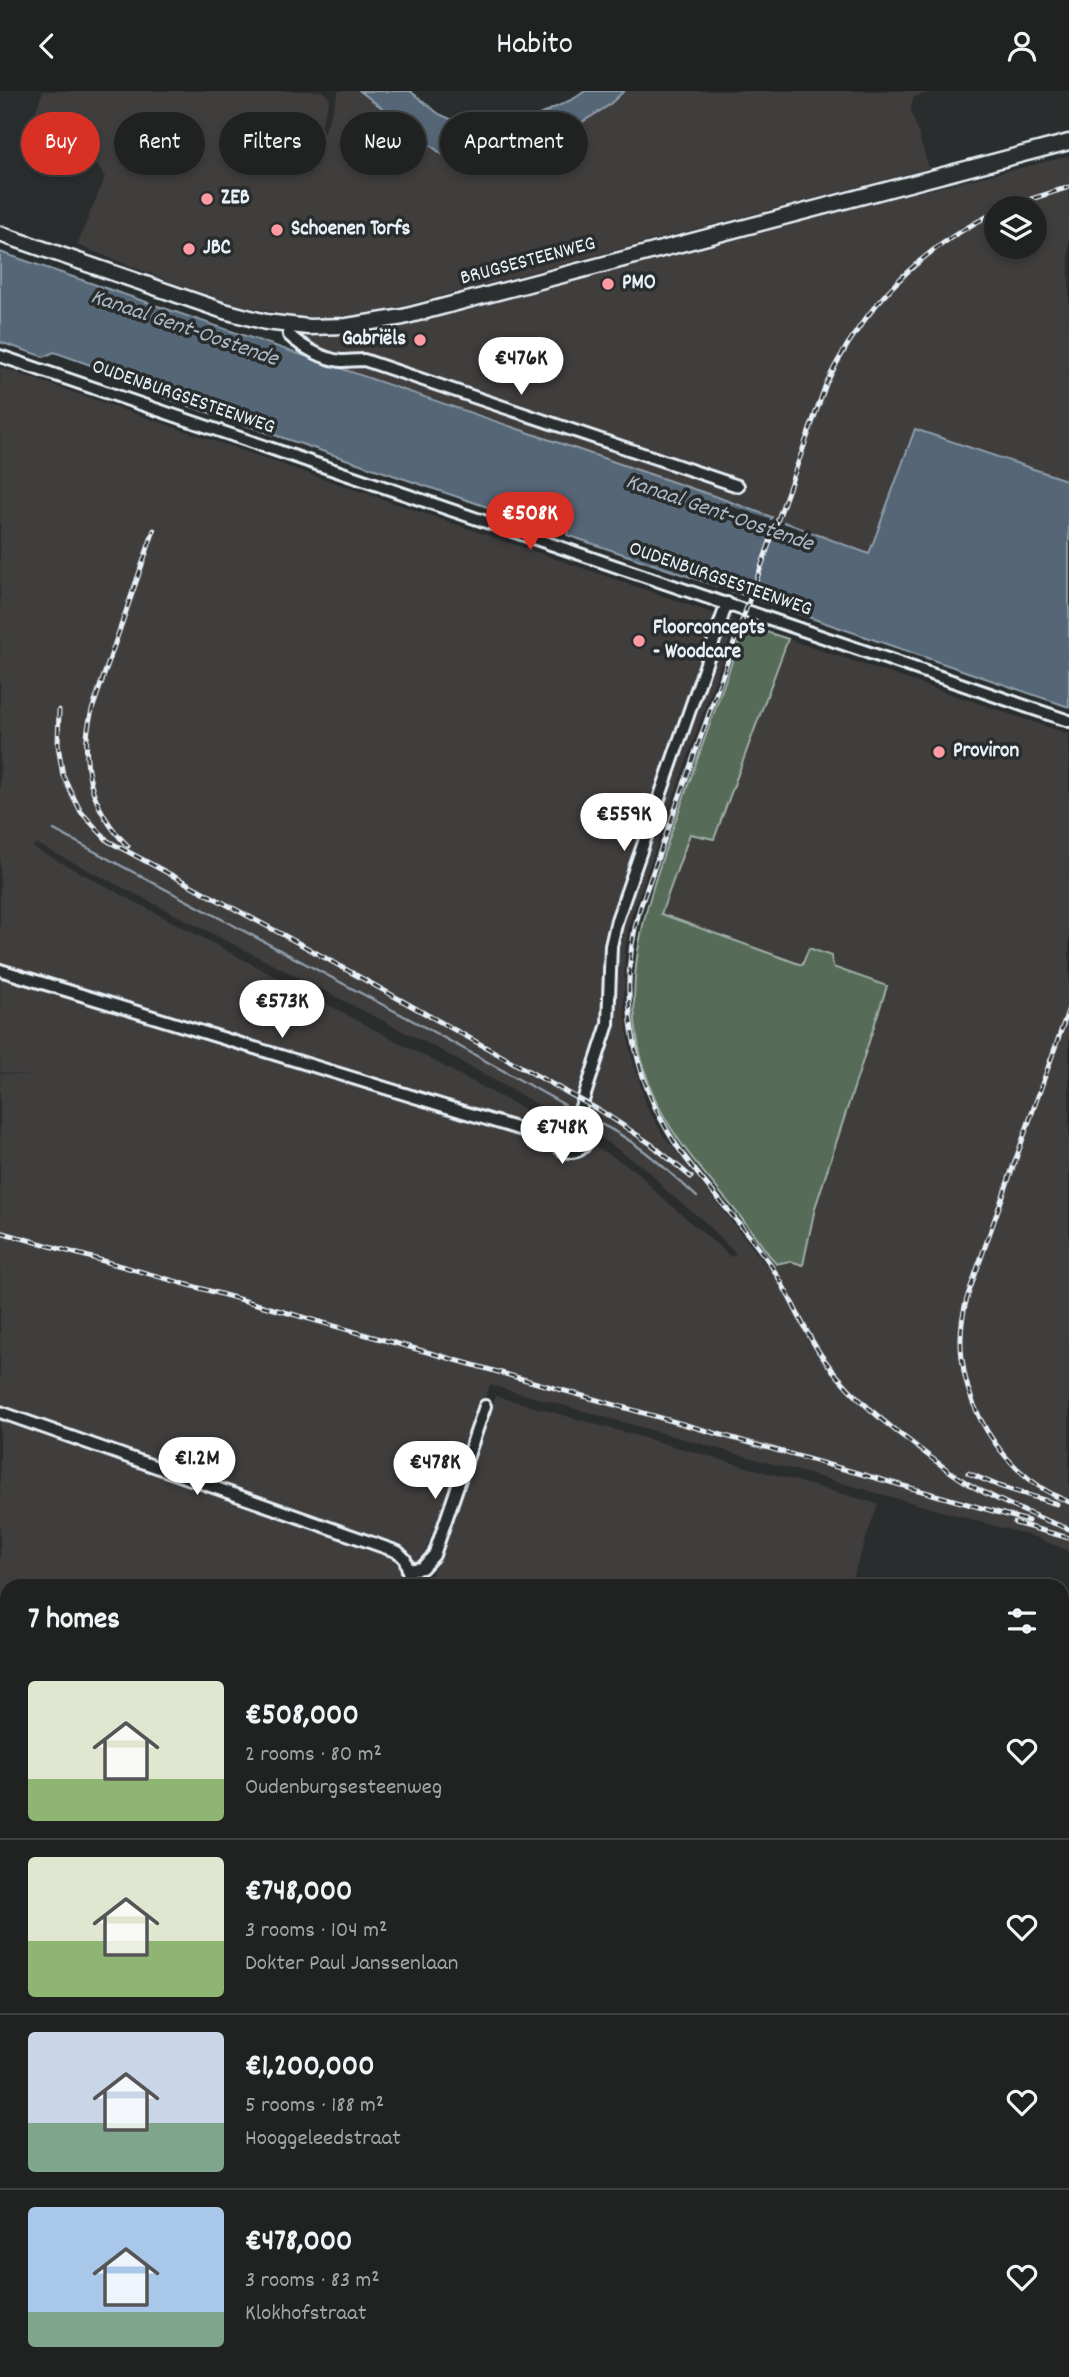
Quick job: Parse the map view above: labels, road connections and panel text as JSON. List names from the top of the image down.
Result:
{
  "streets": {
    "main road": ["BRUGSESTEENWEG"],
    "street": ["OUDENBURGSESTEENWEG"]
  },
  "water": ["Kanaal Gent-Oostende"],
  "places": [
    "ZEB",
    "Schoenen Torfs",
    "JBC",
    "PMO",
    "Gabriëls",
    "Floorconcepts - Woodcare",
    "Proviron"
  ],
  "page": {
    "header": "Habito",
    "chip": [
      "Buy",
      "Rent",
      "Filters",
      "New",
      "Apartment"
    ],
    "price": [
      "€476K",
      "€508K",
      "€559K",
      "€573K",
      "€748K",
      "€1.2M",
      "€478K"
    ],
    "heading": "7 homes",
    "list": [
      {
        "name": "€508,000",
        "note": "2 rooms · 80 m² · Oudenburgsesteenweg"
      },
      {
        "name": "€748,000",
        "note": "3 rooms · 104 m² · Dokter Paul Janssenlaan"
      },
      {
        "name": "€1,200,000",
        "note": "5 rooms · 188 m² · Hooggeleedstraat"
      },
      {
        "name": "€478,000",
        "note": "3 rooms · 83 m² · Klokhofstraat"
      }
    ]
  }
}
